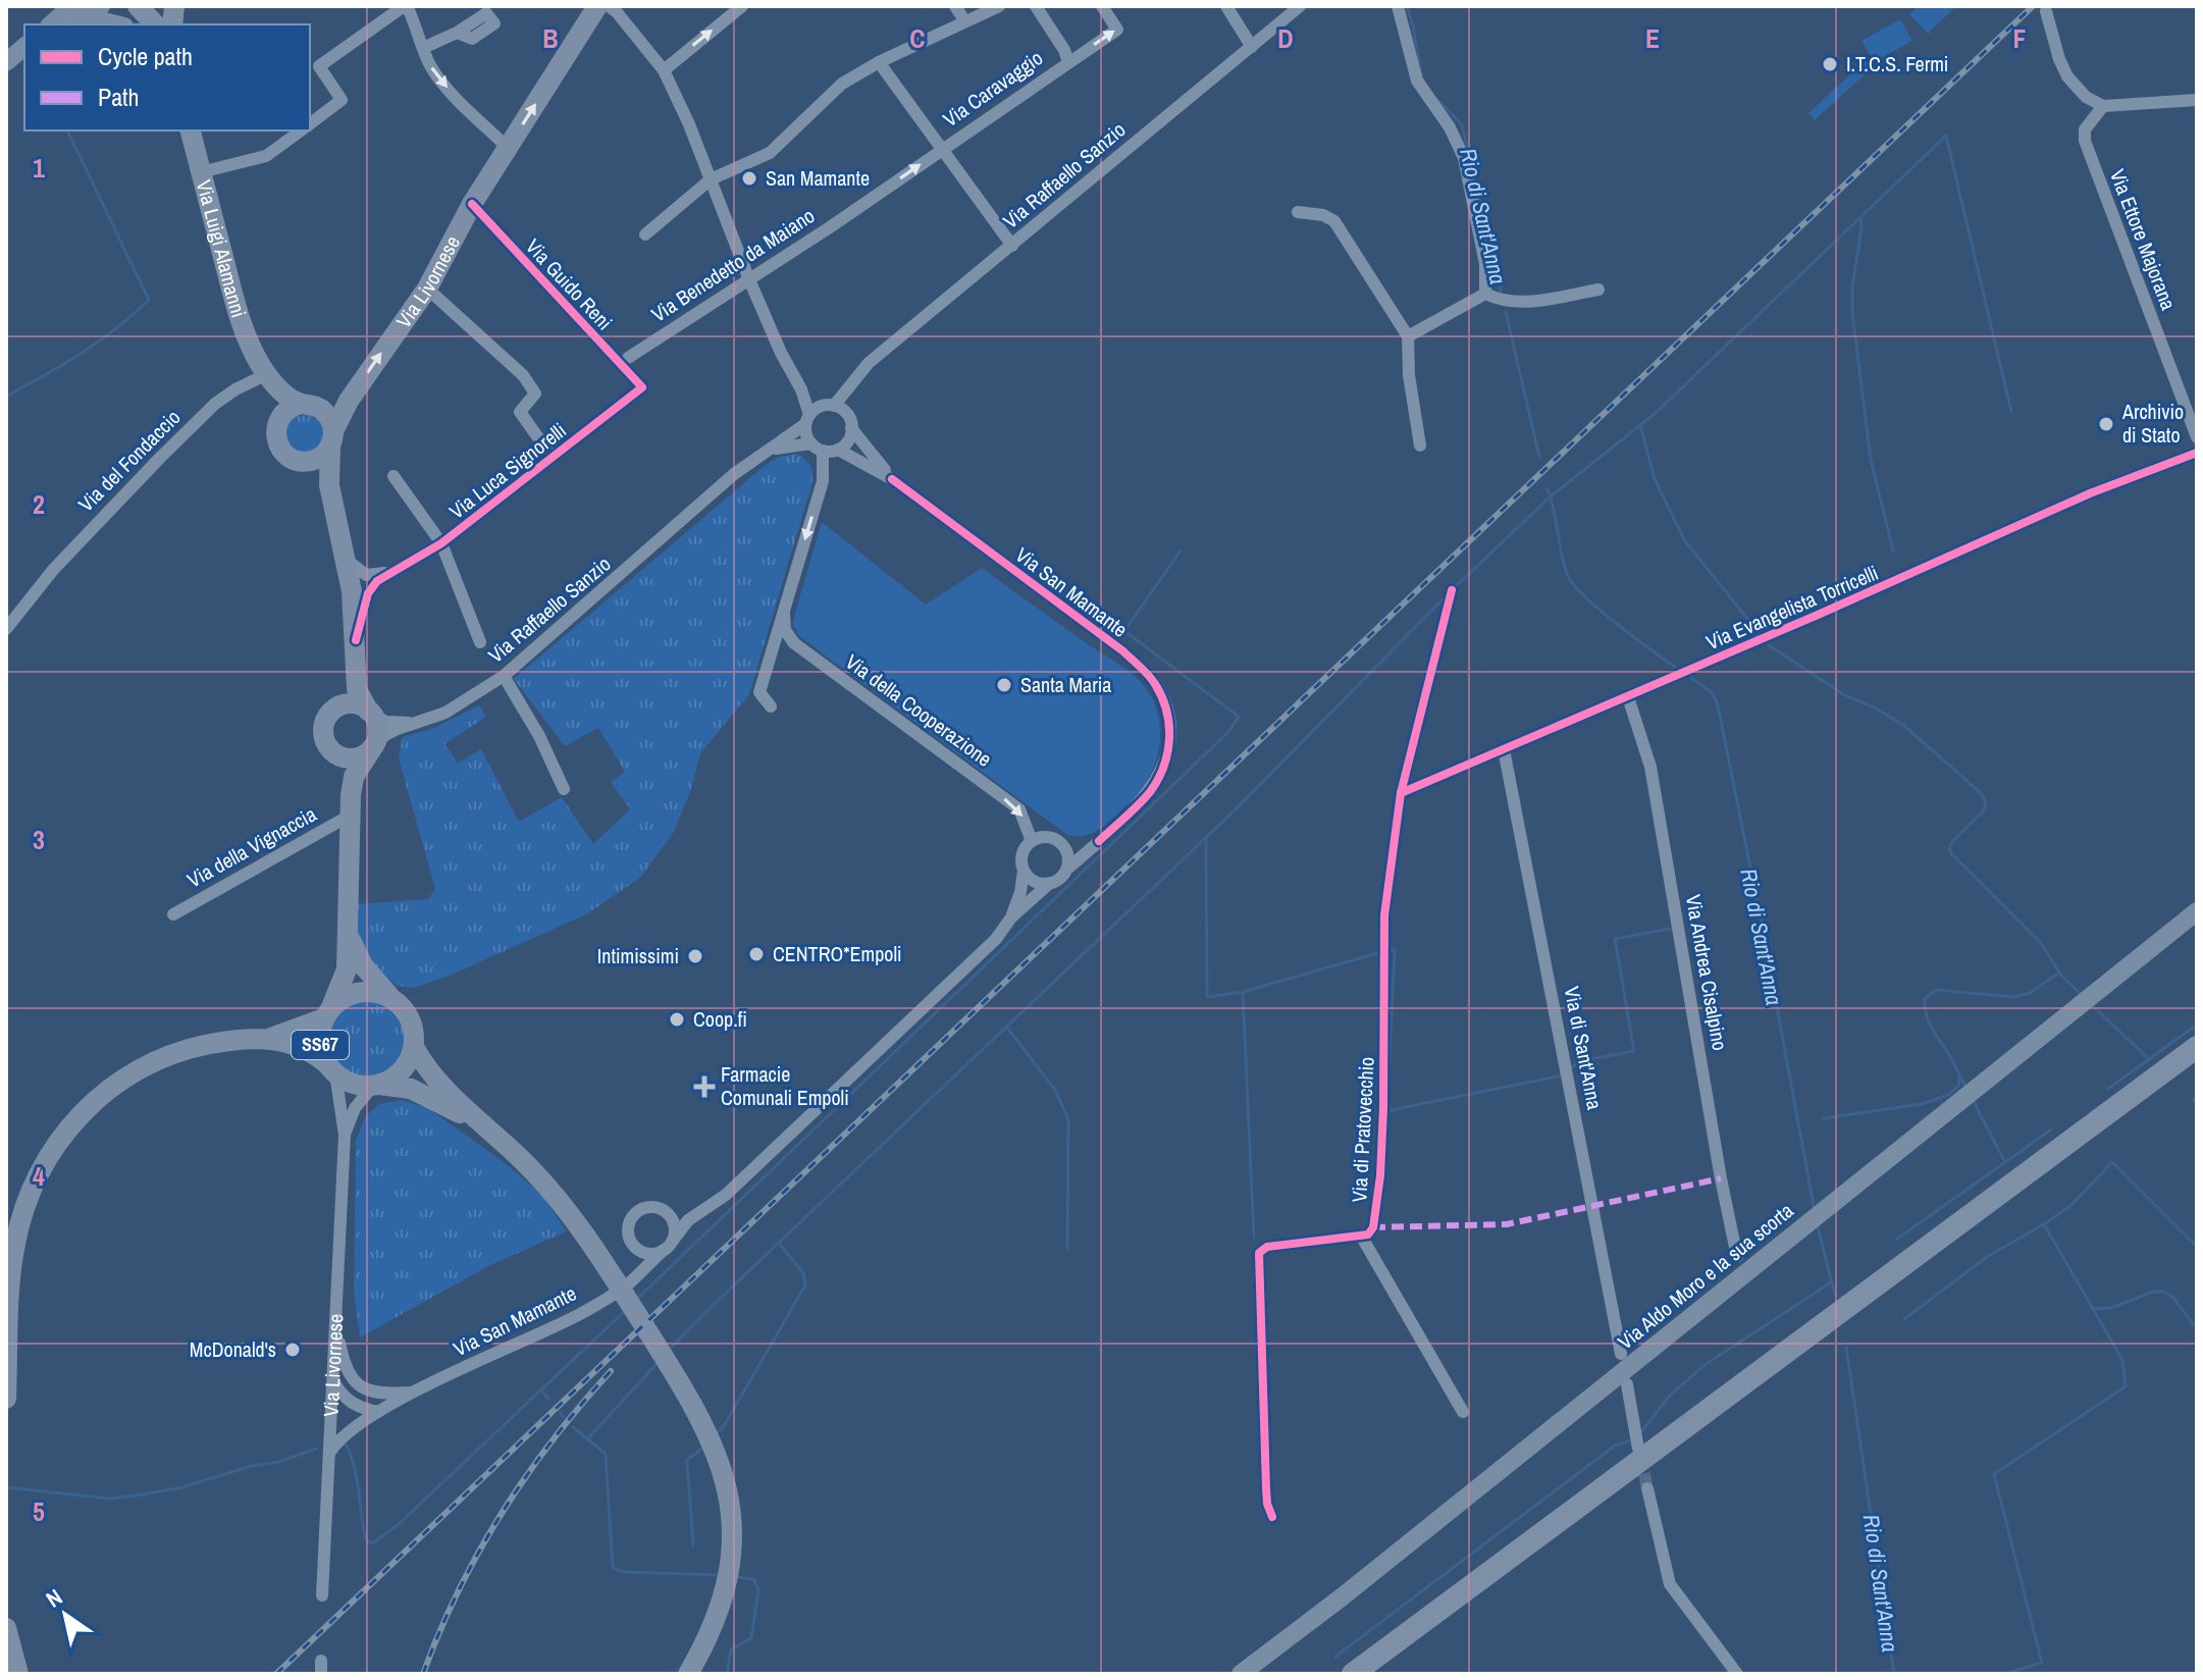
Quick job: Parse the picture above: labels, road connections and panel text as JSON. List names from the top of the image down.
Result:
{
  "streets": {
    "main road": [
      "Via Luigi Alamanni",
      "Via Livornese",
      "SS67",
      "Via Aldo Moro e la sua scorta"
    ],
    "street": [
      "Via Caravaggio",
      "Via Raffaello Sanzio",
      "Via Ettore Majorana",
      "Via Benedetto da Maiano",
      "Via Guido Reni",
      "Via del Fondaccio",
      "Via Luca Signorelli",
      "Via San Mamante",
      "Via Evangelista Torricelli",
      "Via della Cooperazione",
      "Via della Vignaccia",
      "Via Andrea Cisalpino",
      "Via di Sant'Anna",
      "Via di Pratovecchio"
    ]
  },
  "crossings": [
    ["Via Caravaggio", "Via Benedetto da Maiano"],
    ["Via Raffaello Sanzio", "Via Livornese"],
    ["Via Raffaello Sanzio", "Via San Mamante"],
    ["Via Luigi Alamanni", "Via Livornese"],
    ["Via Luigi Alamanni", "Via del Fondaccio"],
    ["Via Livornese", "Via Guido Reni"],
    ["Via Livornese", "Via San Mamante"],
    ["Via Livornese", "Via della Vignaccia"],
    ["Via Livornese", "SS67"],
    ["Via Guido Reni", "Via Luca Signorelli"],
    ["Via San Mamante", "Via della Cooperazione"],
    ["Via Evangelista Torricelli", "Via Andrea Cisalpino"],
    ["Via Evangelista Torricelli", "Via di Sant'Anna"],
    ["Via Evangelista Torricelli", "Via di Pratovecchio"]
  ],
  "one_way": ["Via della Cooperazione"],
  "water": ["Rio di Sant'Anna"],
  "places": {
    "other": [
      "I.T.C.S. Fermi",
      "San Mamante",
      "Archivio di Stato",
      "Santa Maria",
      "CENTRO*Empoli",
      "Intimissimi",
      "Coop.fi",
      "McDonald's"
    ],
    "health": ["Farmacie Comunali Empoli"]
  },
  "legend": ["Cycle path", "Path"],
  "north": "top left",
  "grid": {
    "columns": [
      "B",
      "C",
      "D",
      "E",
      "F"
    ],
    "rows": [
      "1",
      "2",
      "3",
      "4",
      "5"
    ]
  }
}
